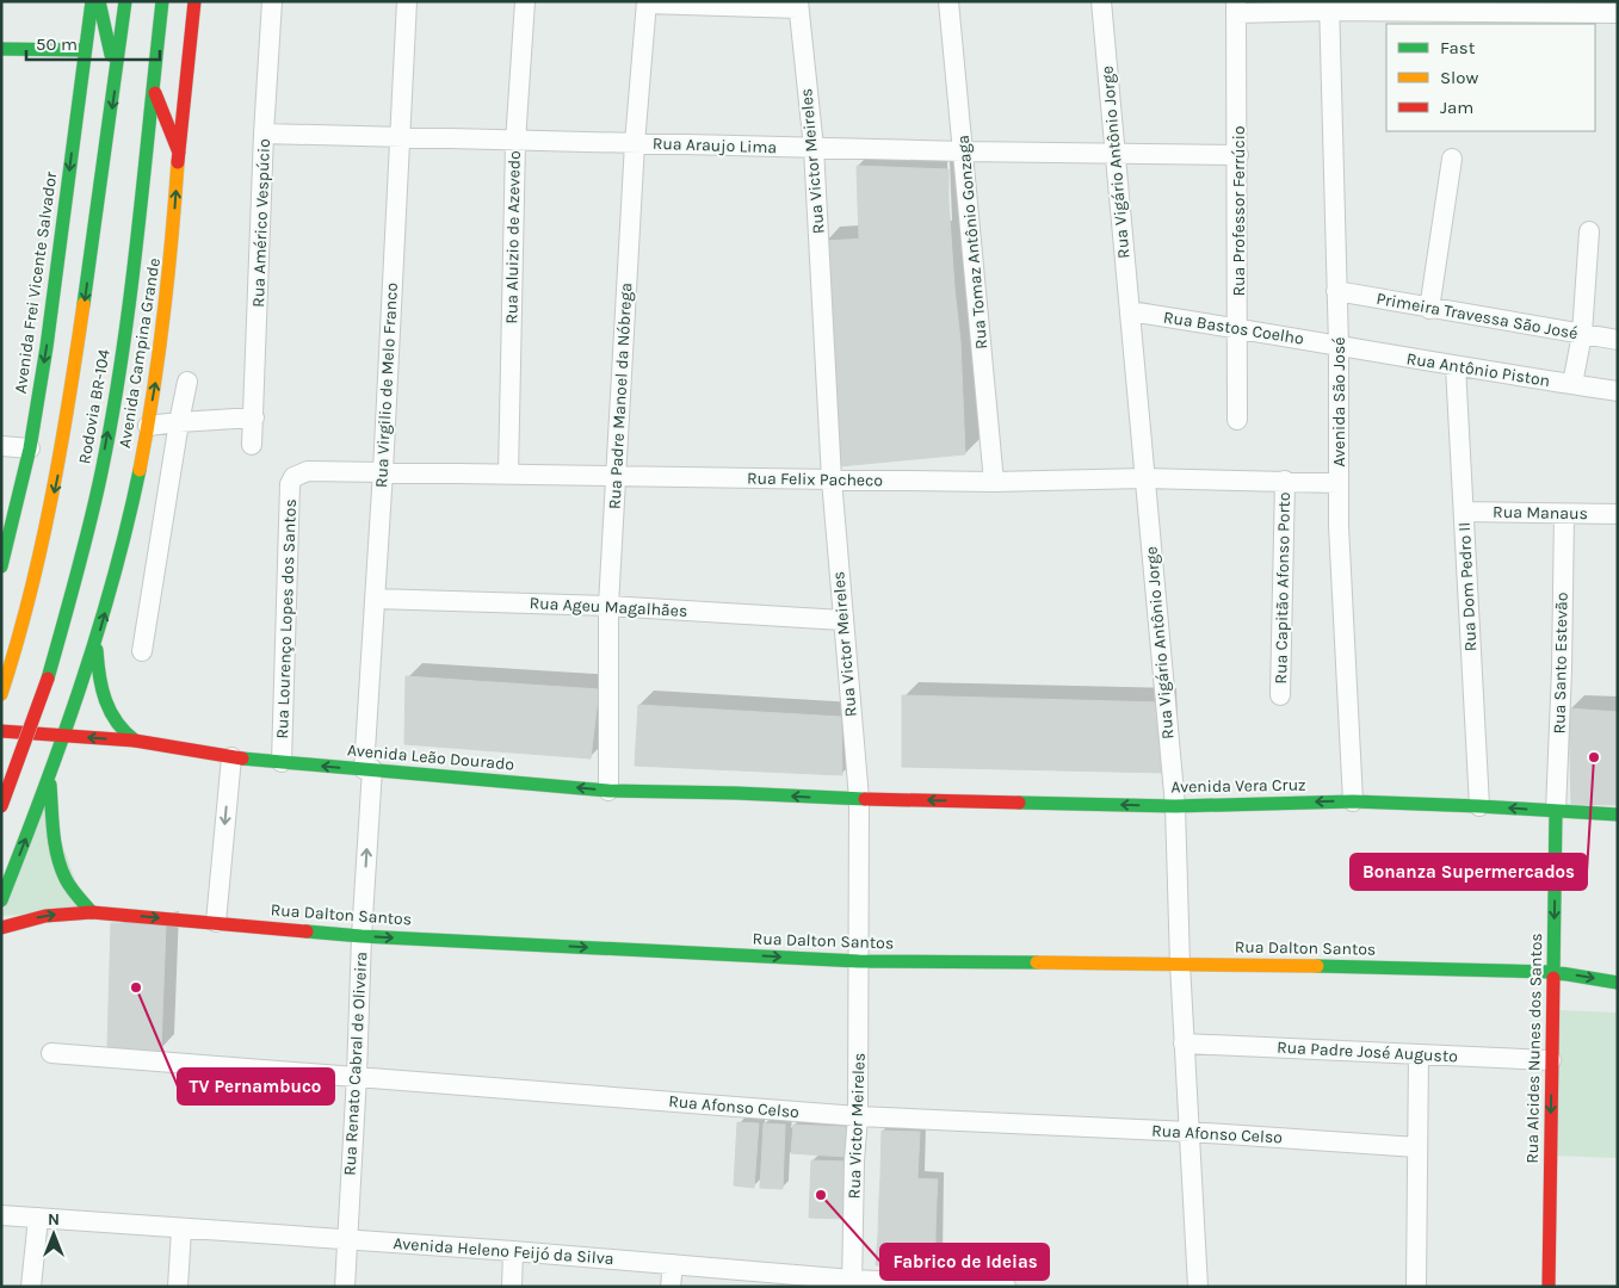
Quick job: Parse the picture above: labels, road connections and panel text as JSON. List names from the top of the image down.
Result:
{
  "streets": {
    "main road": [
      "Avenida Frei Vicente Salvador",
      "Avenida Campina Grande",
      "Rodovia BR-104",
      "Avenida Leão Dourado",
      "Avenida Vera Cruz",
      "Rua Dalton Santos",
      "Rua Alcides Nunes dos Santos"
    ],
    "street": [
      "Rua Araujo Lima",
      "Rua Victor Meireles",
      "Rua Vigário Antônio Jorge",
      "Rua Professor Ferrúcio",
      "Rua Américo Vespúcio",
      "Rua Aluizio de Azevedo",
      "Rua Tomaz Antônio Gonzaga",
      "Primeira Travessa São José",
      "Rua Bastos Coelho",
      "Rua Antônio Piston",
      "Rua Virgilio de Melo Franco",
      "Rua Padre Manoel da Nóbrega",
      "Avenida São José",
      "Rua Felix Pacheco",
      "Rua Manaus",
      "Rua Dom Pedro II",
      "Rua Capitão Afonso Porto",
      "Rua Ageu Magalhães",
      "Rua Lourenço Lopes dos Santos",
      "Rua Santo Estevão",
      "Rua Padre José Augusto",
      "Rua Renato Cabral de Oliveira",
      "Rua Afonso Celso",
      "Avenida Heleno Feijó da Silva"
    ]
  },
  "crossings": [
    ["Rua Araujo Lima", "Rua Victor Meireles"],
    ["Rua Araujo Lima", "Rua Vigário Antônio Jorge"],
    ["Rua Araujo Lima", "Rua Professor Ferrúcio"],
    ["Rua Araujo Lima", "Rua Américo Vespúcio"],
    ["Rua Araujo Lima", "Rua Aluizio de Azevedo"],
    ["Rua Araujo Lima", "Rua Tomaz Antônio Gonzaga"],
    ["Rua Araujo Lima", "Rua Virgilio de Melo Franco"],
    ["Rua Araujo Lima", "Rua Padre Manoel da Nóbrega"],
    ["Rua Victor Meireles", "Rua Felix Pacheco"],
    ["Rua Victor Meireles", "Rua Ageu Magalhães"],
    ["Rua Victor Meireles", "Avenida Leão Dourado"],
    ["Rua Victor Meireles", "Avenida Vera Cruz"],
    ["Rua Victor Meireles", "Rua Dalton Santos"],
    ["Rua Victor Meireles", "Rua Afonso Celso"],
    ["Rua Victor Meireles", "Avenida Heleno Feijó da Silva"],
    ["Rua Vigário Antônio Jorge", "Rua Bastos Coelho"],
    ["Rua Vigário Antônio Jorge", "Rua Felix Pacheco"],
    ["Rua Vigário Antônio Jorge", "Avenida Vera Cruz"],
    ["Rua Vigário Antônio Jorge", "Rua Dalton Santos"],
    ["Rua Vigário Antônio Jorge", "Rua Padre José Augusto"],
    ["Rua Vigário Antônio Jorge", "Rua Afonso Celso"],
    ["Rua Professor Ferrúcio", "Rua Bastos Coelho"],
    ["Rua Aluizio de Azevedo", "Rua Felix Pacheco"],
    ["Rua Tomaz Antônio Gonzaga", "Rua Felix Pacheco"],
    ["Primeira Travessa São José", "Avenida São José"],
    ["Rua Bastos Coelho", "Rua Antônio Piston"],
    ["Rua Bastos Coelho", "Avenida São José"],
    ["Avenida Campina Grande", "Avenida Leão Dourado"],
    ["Rua Antônio Piston", "Avenida São José"],
    ["Rua Antônio Piston", "Rua Dom Pedro II"],
    ["Rua Virgilio de Melo Franco", "Rua Felix Pacheco"],
    ["Rua Virgilio de Melo Franco", "Rua Ageu Magalhães"],
    ["Rua Virgilio de Melo Franco", "Avenida Leão Dourado"],
    ["Rua Virgilio de Melo Franco", "Rua Renato Cabral de Oliveira"],
    ["Rua Padre Manoel da Nóbrega", "Rua Felix Pacheco"],
    ["Rua Padre Manoel da Nóbrega", "Rua Ageu Magalhães"],
    ["Rua Padre Manoel da Nóbrega", "Avenida Leão Dourado"],
    ["Avenida São José", "Rua Felix Pacheco"],
    ["Avenida São José", "Avenida Vera Cruz"],
    ["Rua Felix Pacheco", "Rua Capitão Afonso Porto"],
    ["Rua Felix Pacheco", "Rua Lourenço Lopes dos Santos"],
    ["Rua Manaus", "Rua Dom Pedro II"],
    ["Rua Manaus", "Rua Santo Estevão"],
    ["Rua Dom Pedro II", "Avenida Vera Cruz"],
    ["Rua Lourenço Lopes dos Santos", "Avenida Leão Dourado"],
    ["Rua Santo Estevão", "Avenida Vera Cruz"],
    ["Rua Santo Estevão", "Rua Alcides Nunes dos Santos"],
    ["Avenida Leão Dourado", "Avenida Vera Cruz"],
    ["Avenida Leão Dourado", "Rua Renato Cabral de Oliveira"],
    ["Avenida Vera Cruz", "Rua Alcides Nunes dos Santos"],
    ["Rua Dalton Santos", "Rua Alcides Nunes dos Santos"],
    ["Rua Dalton Santos", "Rua Renato Cabral de Oliveira"],
    ["Rua Alcides Nunes dos Santos", "Rua Padre José Augusto"],
    ["Rua Renato Cabral de Oliveira", "Rua Afonso Celso"],
    ["Rua Renato Cabral de Oliveira", "Avenida Heleno Feijó da Silva"]
  ],
  "one_way": [
    "Avenida Frei Vicente Salvador",
    "Avenida Campina Grande",
    "Avenida Leão Dourado",
    "Avenida Vera Cruz",
    "Rua Dalton Santos",
    "Rua Alcides Nunes dos Santos"
  ],
  "places": ["Bonanza Supermercados", "TV Pernambuco", "Fabrico de Ideias"],
  "legend": ["Fast", "Slow", "Jam"],
  "scale_bar": "50 m",
  "north": "top"
}
